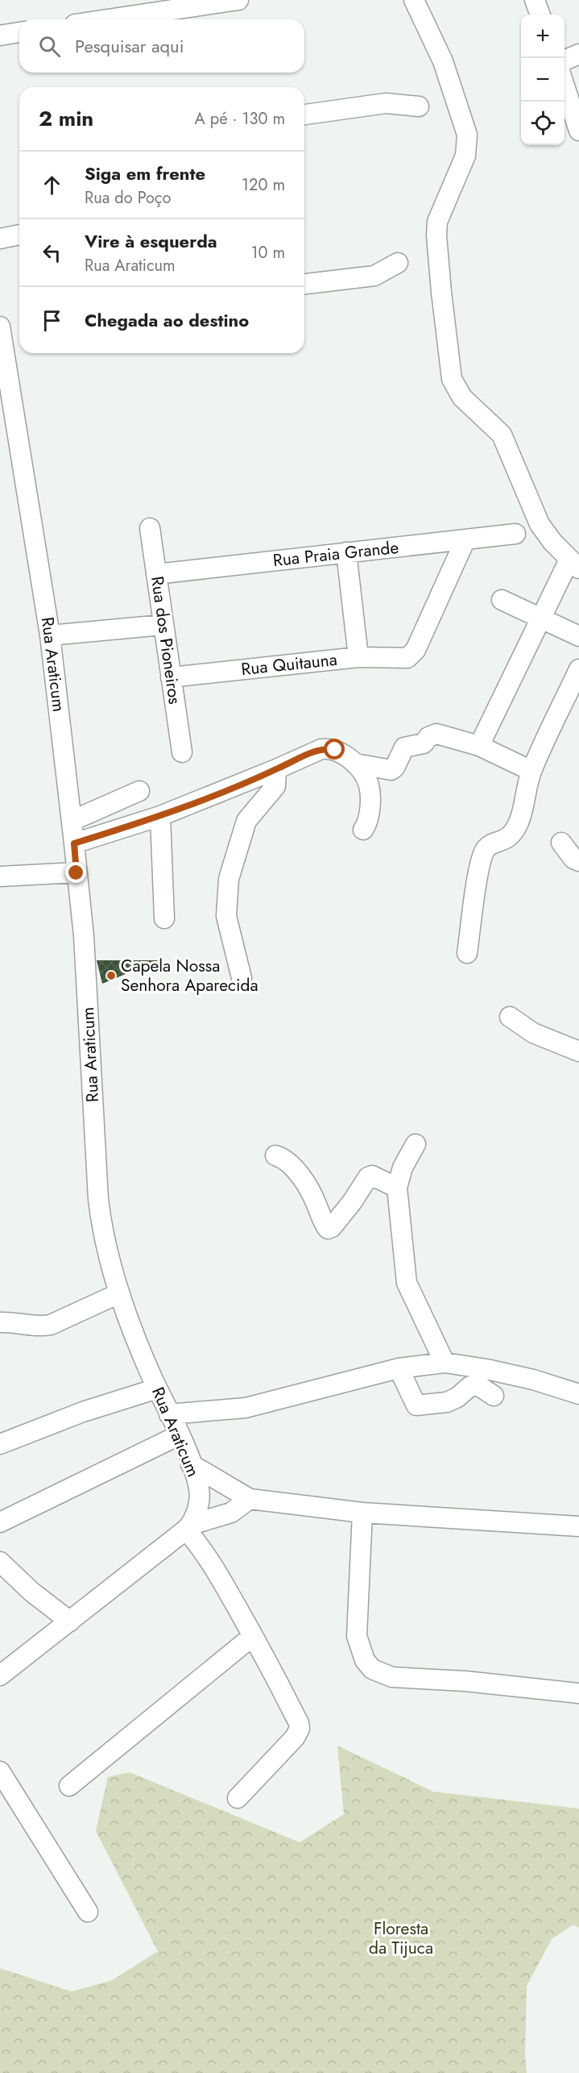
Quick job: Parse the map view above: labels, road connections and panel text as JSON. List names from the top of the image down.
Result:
{
  "streets": {
    "street": [
      "Rua Praia Grande",
      "Rua dos Pioneiros",
      "Rua Araticum",
      "Rua Quitauna"
    ]
  },
  "crossings": [
    ["Rua Praia Grande", "Rua dos Pioneiros"],
    ["Rua Praia Grande", "Rua Quitauna"],
    ["Rua dos Pioneiros", "Rua Quitauna"]
  ],
  "parks": ["Floresta da Tijuca"],
  "places": ["Capela Nossa Senhora Aparecida"],
  "page": {
    "map_buttons": ["+", "−"],
    "search": "Pesquisar aqui",
    "heading": ["2 min", "A pé · 130 m"],
    "list": [
      ["Siga em frente", "Rua do Poço", "120 m"],
      ["Vire à esquerda", "Rua Araticum", "10 m"],
      "Chegada ao destino"
    ]
  }
}
